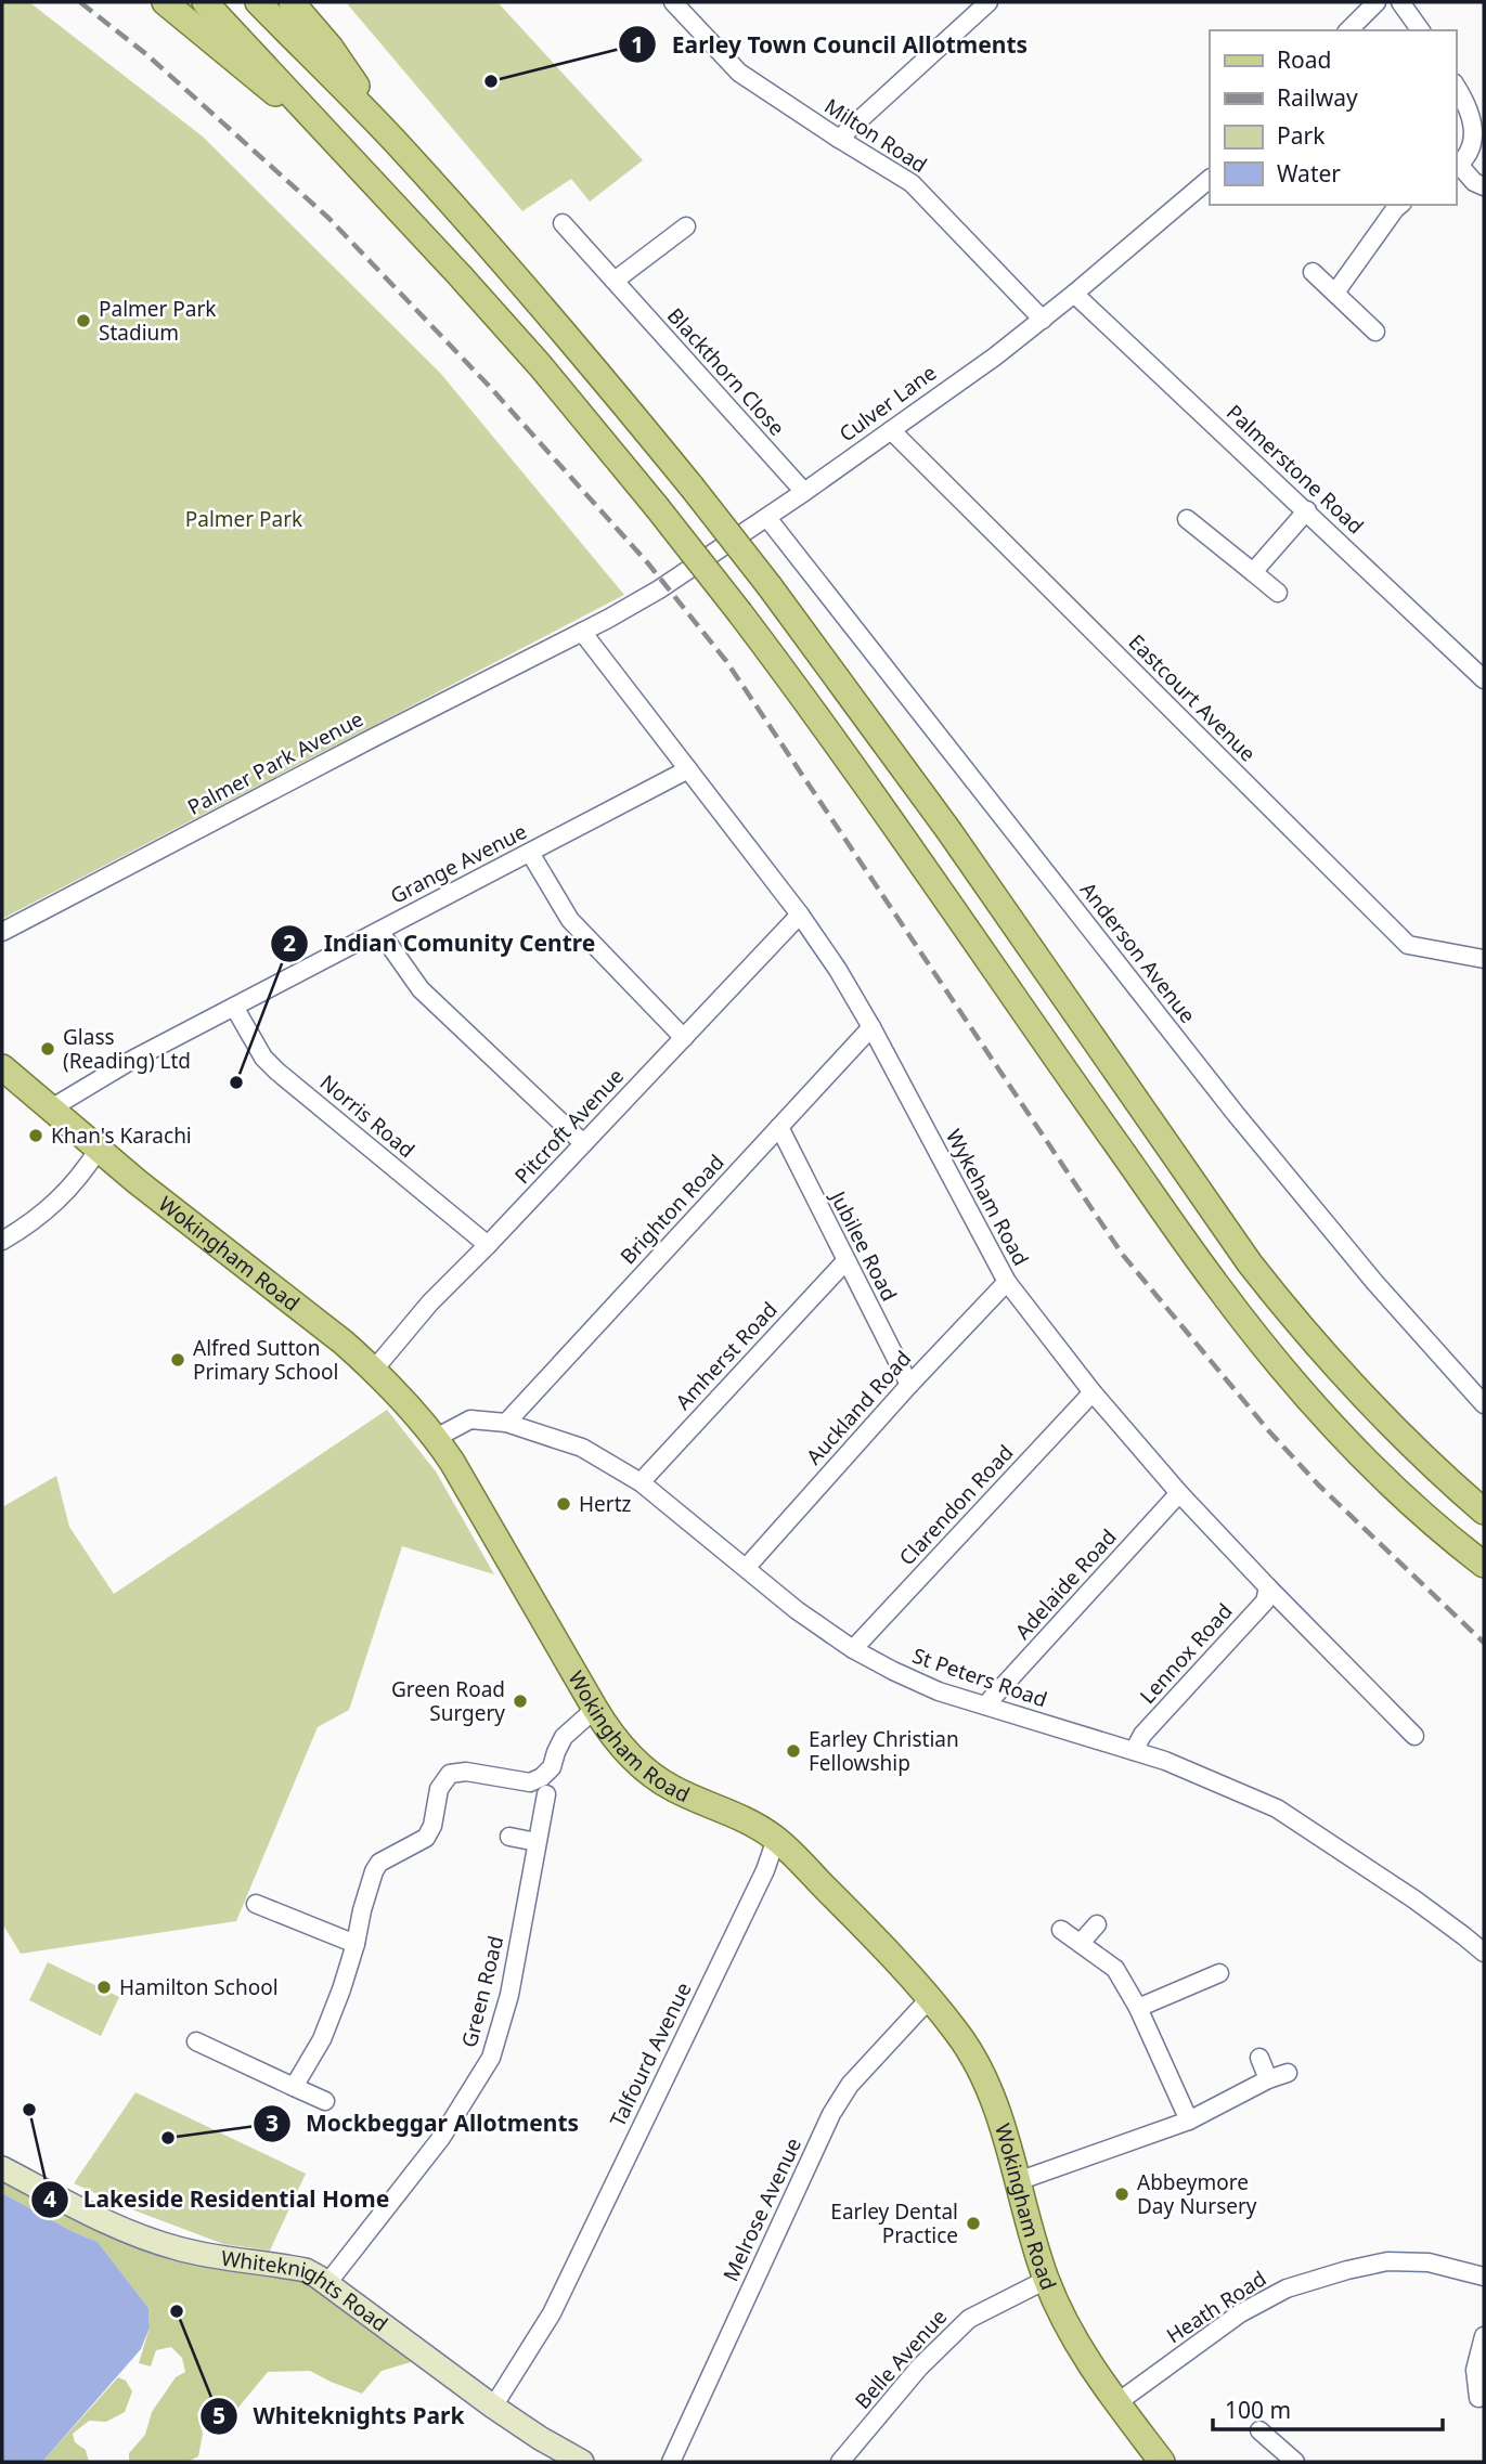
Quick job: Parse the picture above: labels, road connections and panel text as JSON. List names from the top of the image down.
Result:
{
  "streets": {
    "main road": ["Wokingham Road"],
    "street": [
      "Milton Road",
      "Blackthorn Close",
      "Culver Lane",
      "Palmerstone Road",
      "Eastcourt Avenue",
      "Palmer Park Avenue",
      "Grange Avenue",
      "Anderson Avenue",
      "Norris Road",
      "Pitcroft Avenue",
      "Wykeham Road",
      "Brighton Road",
      "Jubilee Road",
      "Amherst Road",
      "Auckland Road",
      "Clarendon Road",
      "Adelaide Road",
      "Lennox Road",
      "St Peters Road",
      "Green Road",
      "Talfourd Avenue",
      "Melrose Avenue",
      "Whiteknights Road",
      "Heath Road",
      "Belle Avenue"
    ]
  },
  "crossings": [
    ["Milton Road", "Culver Lane"],
    ["Blackthorn Close", "Culver Lane"],
    ["Culver Lane", "Palmerstone Road"],
    ["Culver Lane", "Eastcourt Avenue"],
    ["Culver Lane", "Palmer Park Avenue"],
    ["Culver Lane", "Anderson Avenue"],
    ["Culver Lane", "Wykeham Road"],
    ["Palmer Park Avenue", "Wykeham Road"],
    ["Grange Avenue", "Norris Road"],
    ["Grange Avenue", "Wykeham Road"],
    ["Grange Avenue", "Wokingham Road"],
    ["Norris Road", "Pitcroft Avenue"],
    ["Pitcroft Avenue", "Wykeham Road"],
    ["Pitcroft Avenue", "Wokingham Road"],
    ["Wykeham Road", "Brighton Road"],
    ["Wykeham Road", "Auckland Road"],
    ["Wykeham Road", "Clarendon Road"],
    ["Wykeham Road", "Adelaide Road"],
    ["Wykeham Road", "Lennox Road"],
    ["Brighton Road", "Jubilee Road"],
    ["Brighton Road", "St Peters Road"],
    ["Jubilee Road", "Amherst Road"],
    ["Jubilee Road", "Auckland Road"],
    ["Wokingham Road", "St Peters Road"],
    ["Wokingham Road", "Talfourd Avenue"],
    ["Wokingham Road", "Melrose Avenue"],
    ["Wokingham Road", "Heath Road"],
    ["Wokingham Road", "Belle Avenue"],
    ["Amherst Road", "St Peters Road"],
    ["Auckland Road", "St Peters Road"],
    ["Clarendon Road", "St Peters Road"],
    ["Adelaide Road", "St Peters Road"],
    ["Lennox Road", "St Peters Road"],
    ["Green Road", "Whiteknights Road"],
    ["Talfourd Avenue", "Whiteknights Road"]
  ],
  "parks": ["Palmer Park"],
  "places": [
    "Earley Town Council Allotments",
    "Palmer Park Stadium",
    "Glass (Reading) Ltd",
    "Indian Comunity Centre",
    "Khan's Karachi",
    "Alfred Sutton Primary School",
    "Hertz",
    "Green Road Surgery",
    "Earley Christian Fellowship",
    "Hamilton School",
    "Lakeside Residential Home",
    "Mockbeggar Allotments",
    "Abbeymore Day Nursery",
    "Earley Dental Practice",
    "Whiteknights Park"
  ],
  "legend": [
    "Road",
    "Railway",
    "Park",
    "Water"
  ],
  "scale_bar": "100 m"
}
